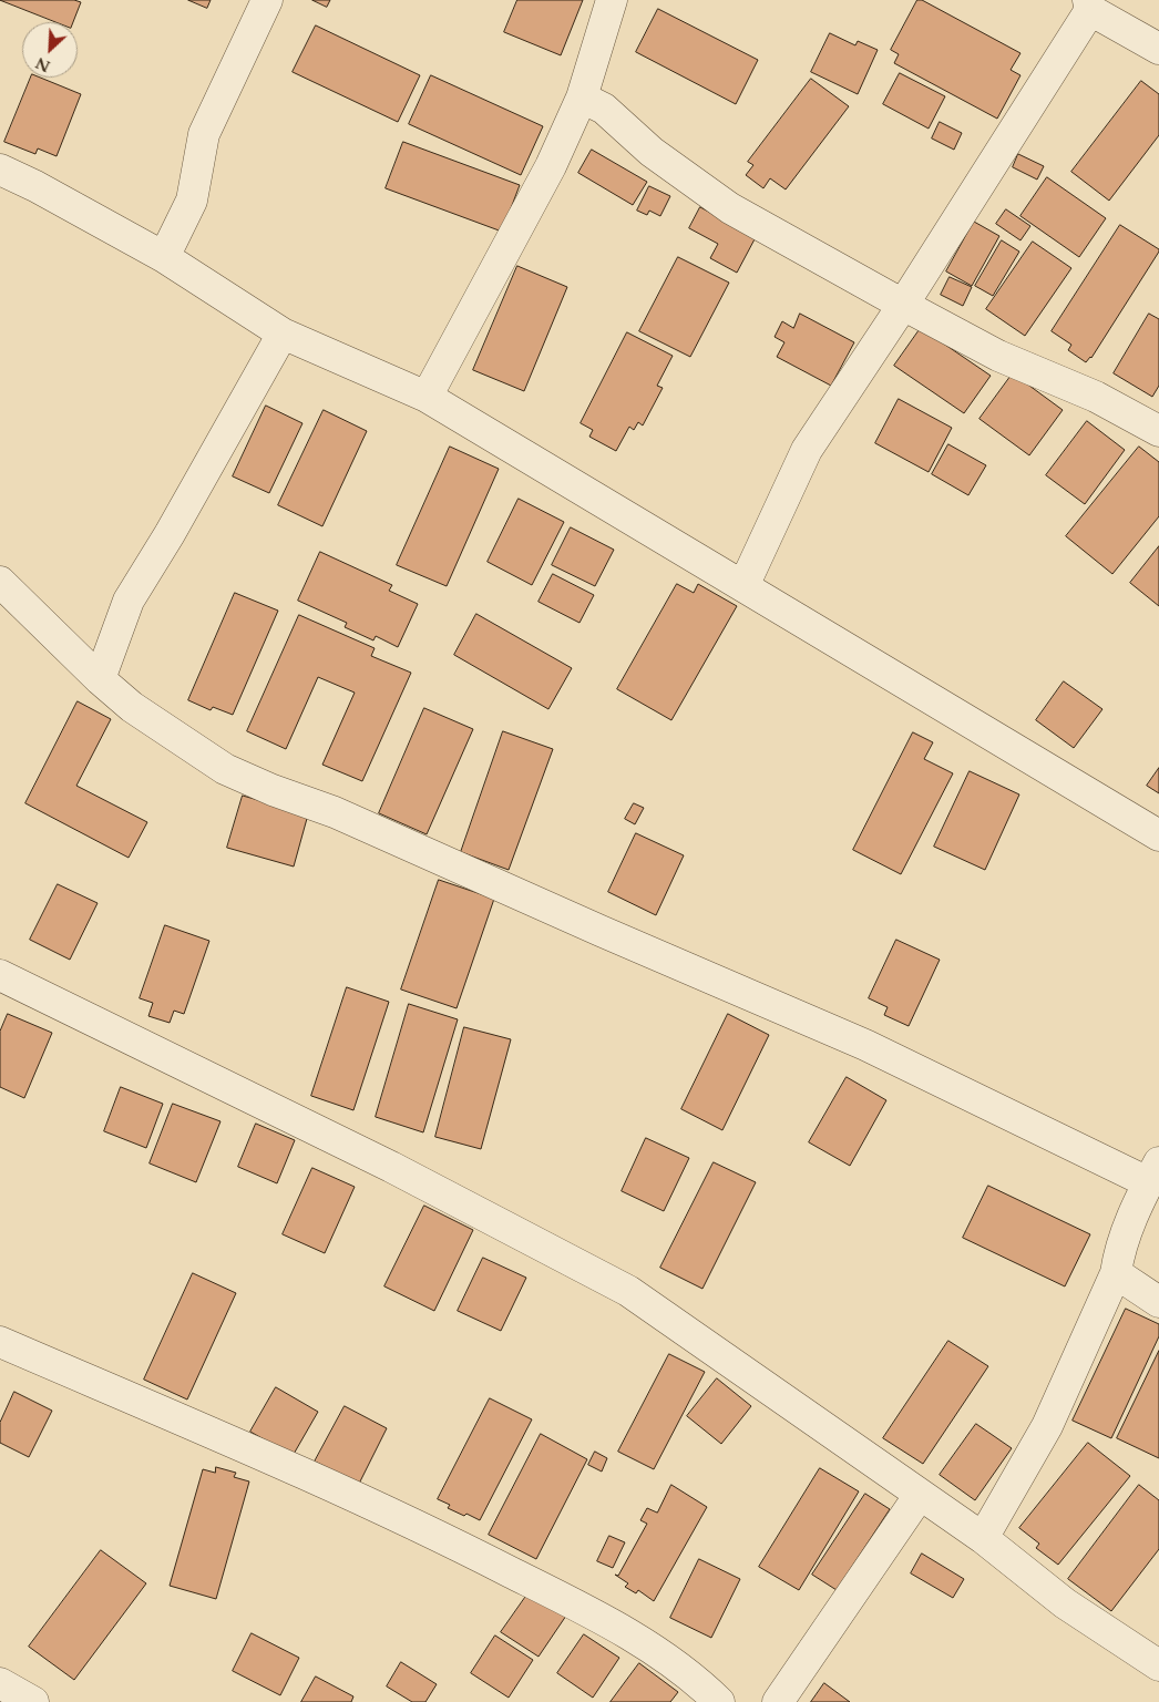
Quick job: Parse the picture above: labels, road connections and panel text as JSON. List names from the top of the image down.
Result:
{
  "north": "bottom left"
}
